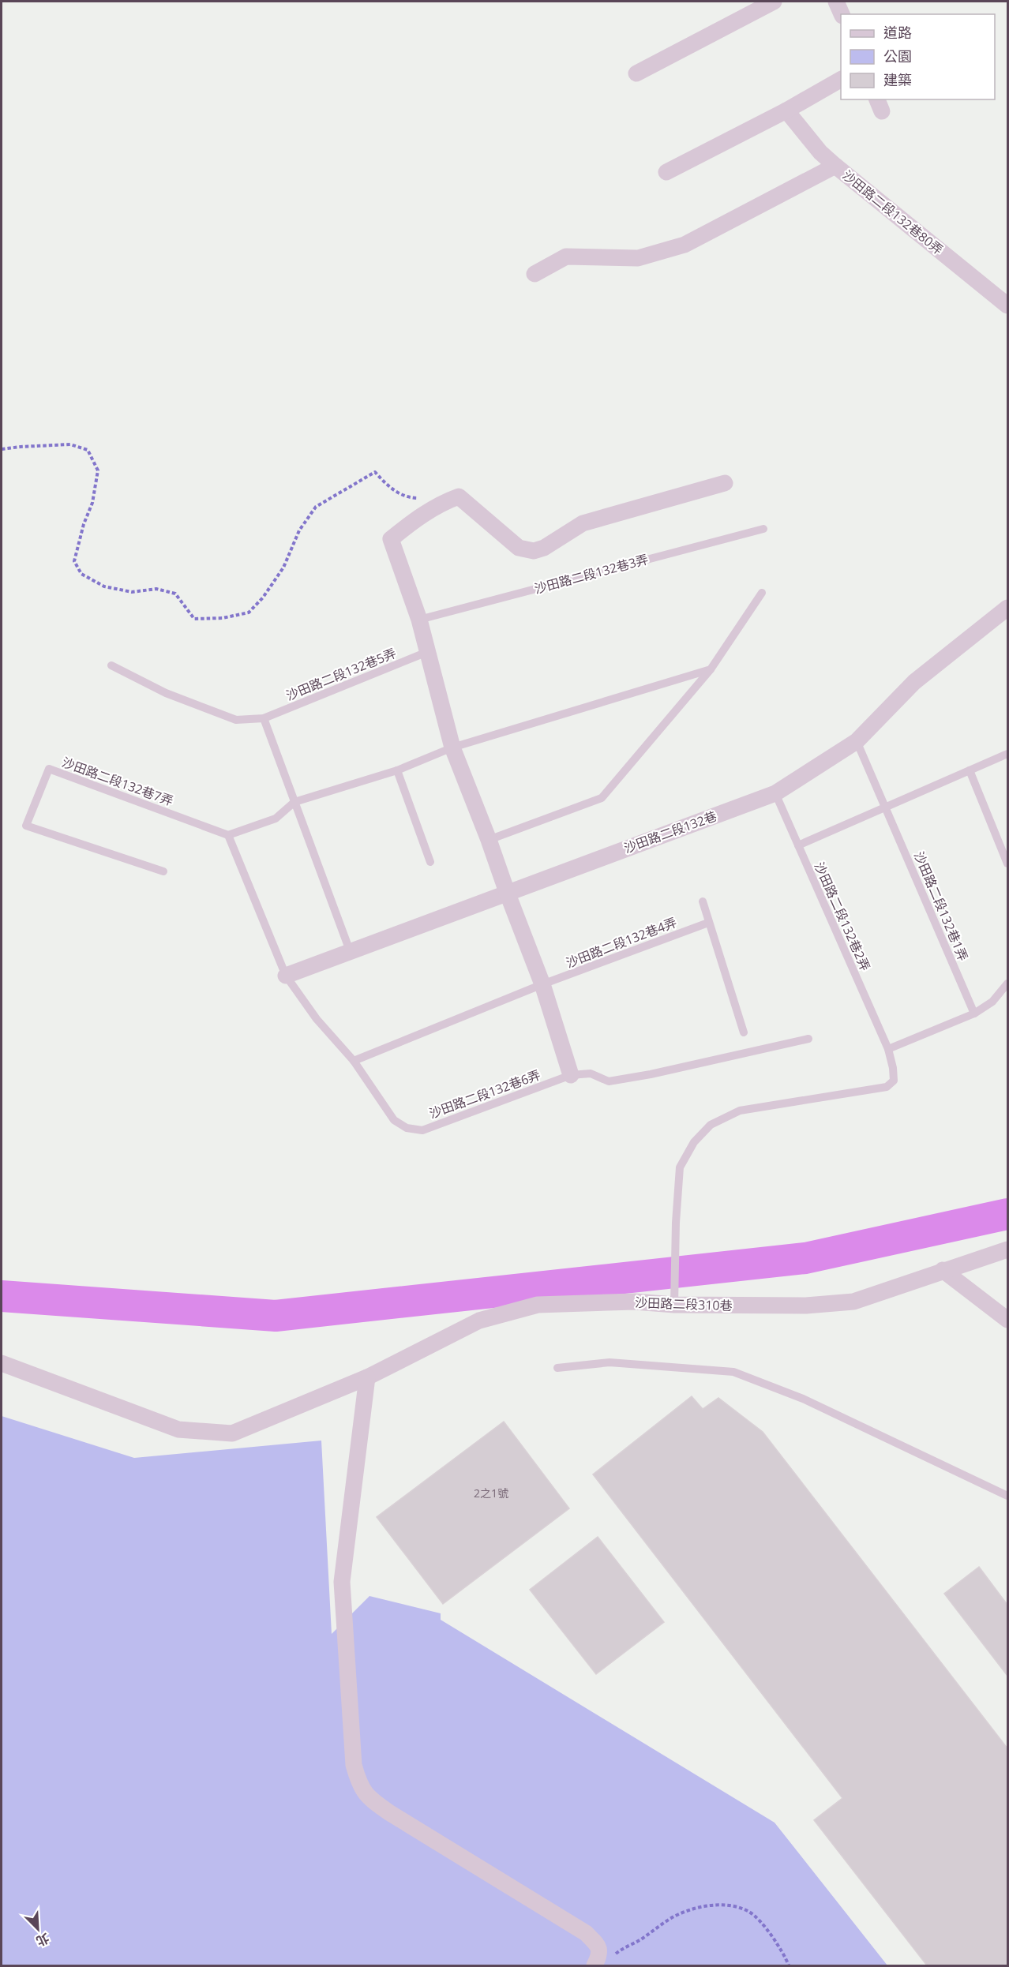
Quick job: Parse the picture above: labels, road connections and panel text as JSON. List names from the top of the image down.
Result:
{
  "streets": {
    "street": ["沙田路二段132巷80弄", "沙田路二段132巷", "沙田路二段310巷"],
    "lane": [
      "沙田路二段132巷3弄",
      "沙田路二段132巷5弄",
      "沙田路二段132巷7弄",
      "沙田路二段132巷1弄",
      "沙田路二段132巷2弄",
      "沙田路二段132巷4弄",
      "沙田路二段132巷6弄"
    ]
  },
  "crossings": [
    ["沙田路二段132巷", "沙田路二段132巷1弄"],
    ["沙田路二段132巷", "沙田路二段132巷2弄"],
    ["沙田路二段132巷", "沙田路二段132巷6弄"],
    ["沙田路二段132巷2弄", "沙田路二段310巷"]
  ],
  "house_numbers": ["2之1號"],
  "legend": ["道路", "公園", "建築"],
  "north": "bottom right"
}
